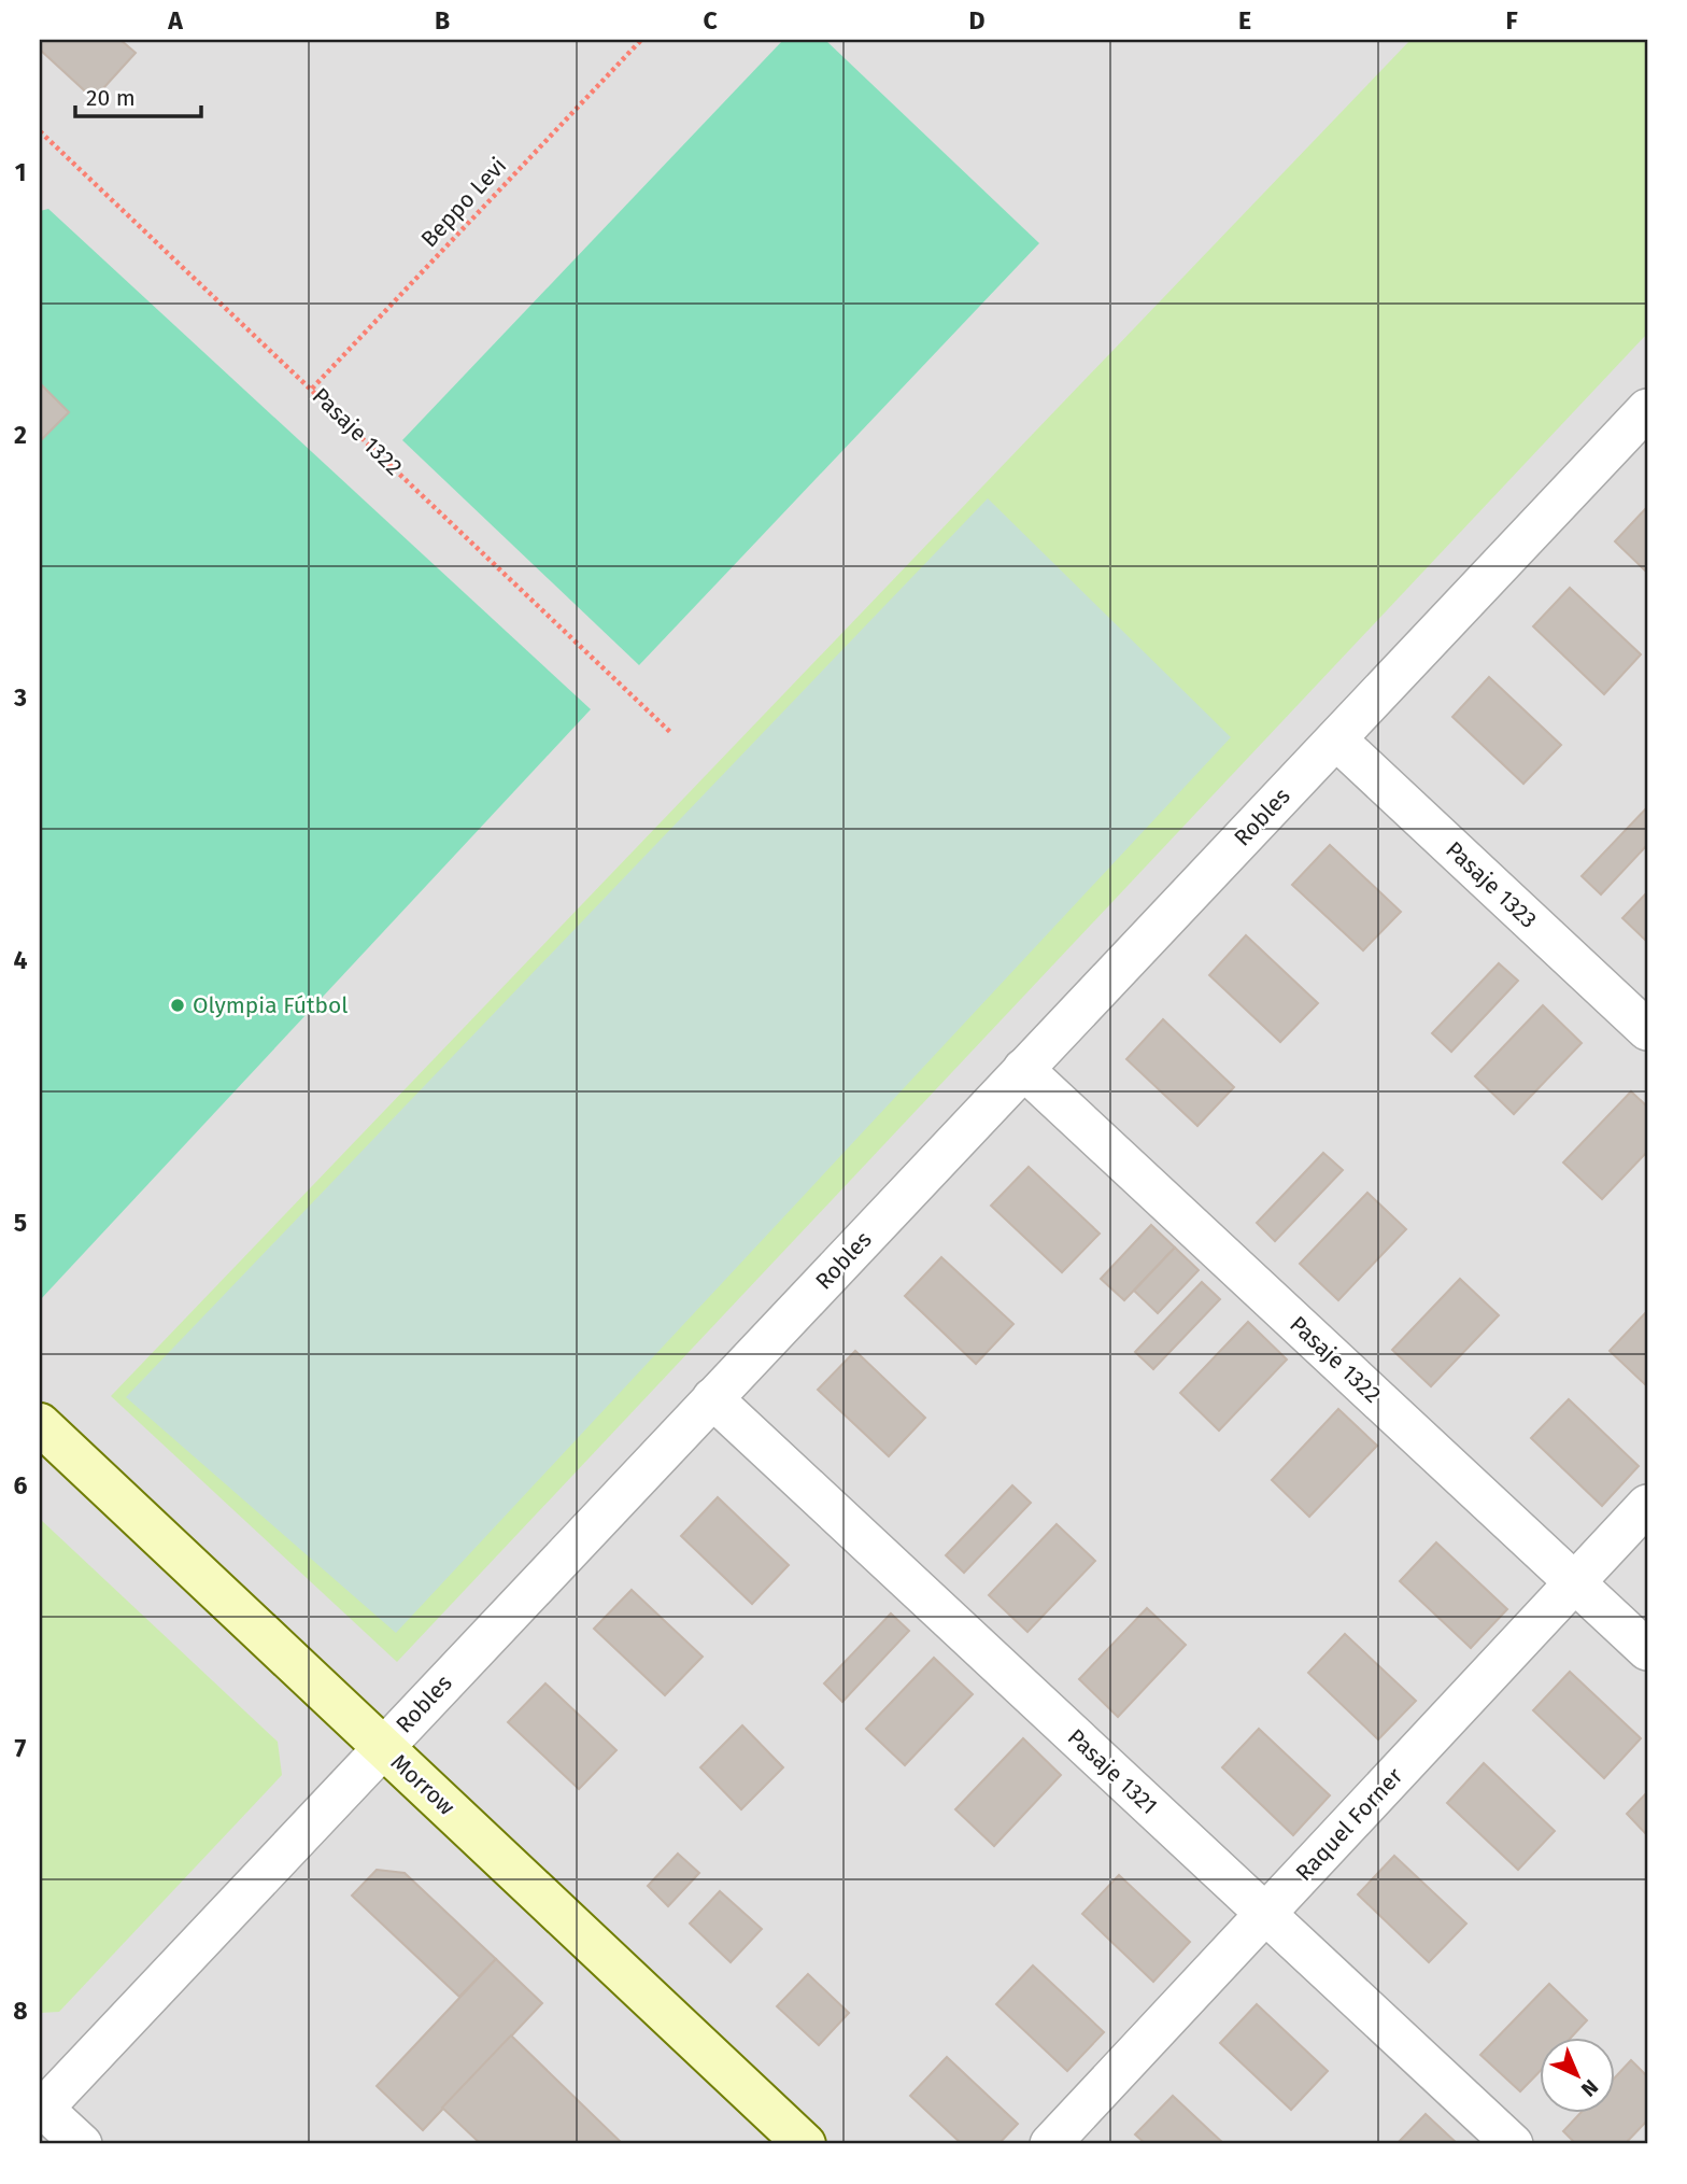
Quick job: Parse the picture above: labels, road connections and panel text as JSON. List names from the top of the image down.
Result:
{
  "streets": {
    "street": [
      "Pasaje 1322",
      "Robles",
      "Pasaje 1323",
      "Pasaje 1321",
      "Morrow",
      "Raquel Forner"
    ],
    "path": ["Beppo Levi"]
  },
  "crossings": [
    ["Beppo Levi", "Pasaje 1322"],
    ["Pasaje 1322", "Robles"],
    ["Pasaje 1322", "Raquel Forner"],
    ["Robles", "Pasaje 1323"],
    ["Robles", "Pasaje 1321"],
    ["Robles", "Morrow"],
    ["Pasaje 1321", "Raquel Forner"]
  ],
  "places": ["Olympia Fútbol"],
  "scale_bar": "20 m",
  "north": "bottom right",
  "grid": {
    "columns": [
      "A",
      "B",
      "C",
      "D",
      "E",
      "F"
    ],
    "rows": [
      "1",
      "2",
      "3",
      "4",
      "5",
      "6",
      "7",
      "8"
    ]
  }
}
